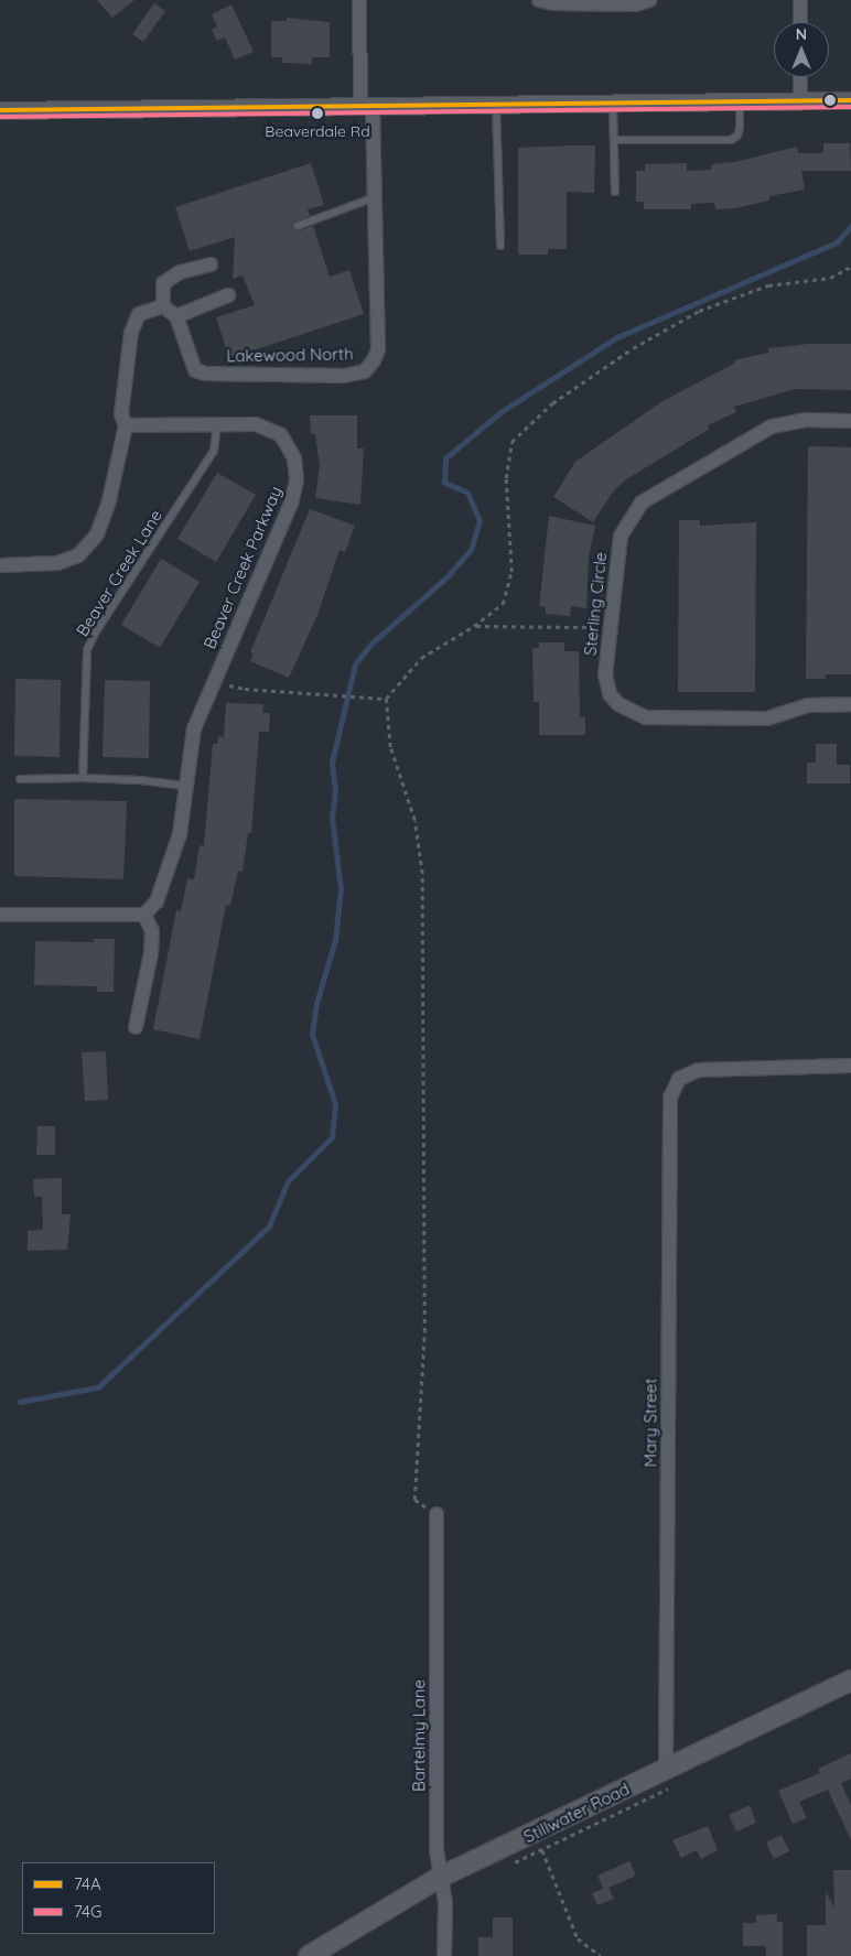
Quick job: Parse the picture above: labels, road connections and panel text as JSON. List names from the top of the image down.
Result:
{
  "streets": {
    "main road": ["Stillwater Road"],
    "street": [
      "Lakewood North",
      "Beaver Creek Parkway",
      "Sterling Circle",
      "Mary Street",
      "Bartelmy Lane"
    ],
    "lane": ["Beaver Creek Lane"]
  },
  "crossings": [
    ["Beaver Creek Parkway", "Beaver Creek Lane"],
    ["Mary Street", "Stillwater Road"],
    ["Bartelmy Lane", "Stillwater Road"]
  ],
  "places": ["Beaverdale Rd"],
  "lines": ["transit line 74A", "transit line 74G"],
  "legend": ["74A", "74G"],
  "north": "top"
}
